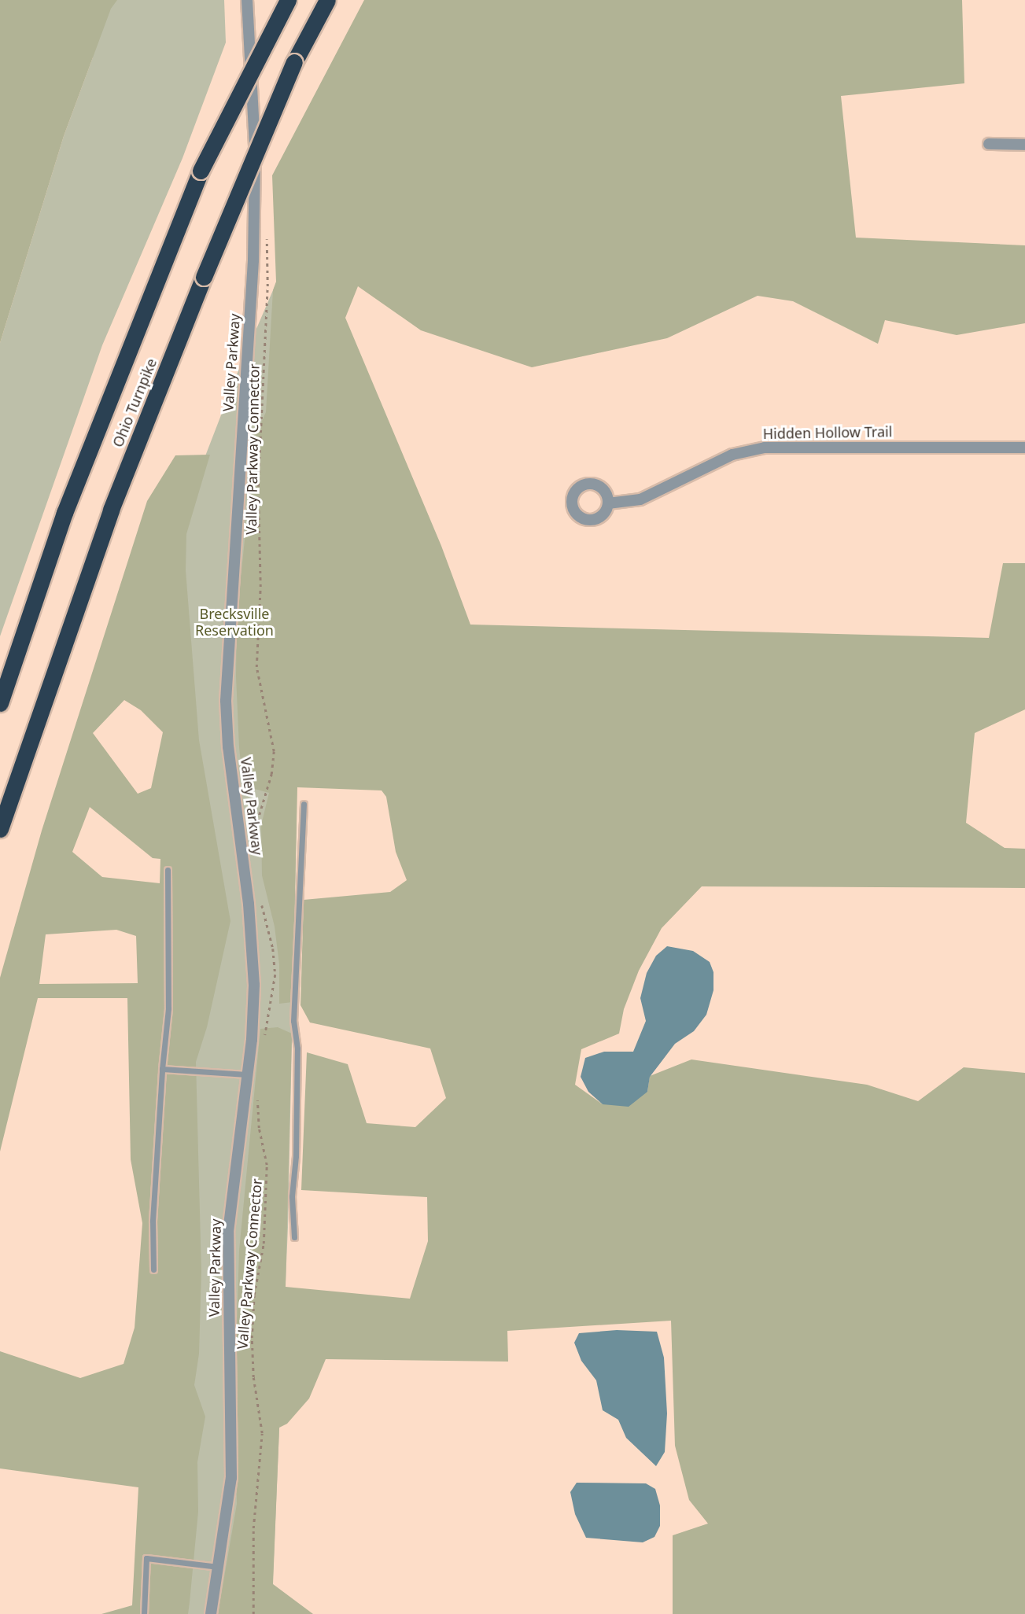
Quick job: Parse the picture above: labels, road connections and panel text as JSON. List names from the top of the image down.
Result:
{
  "streets": {
    "highway": ["Ohio Turnpike"],
    "street": ["Valley Parkway", "Hidden Hollow Trail"],
    "path": ["Valley Parkway Connector"]
  },
  "parks": ["Brecksville Reservation"]
}
